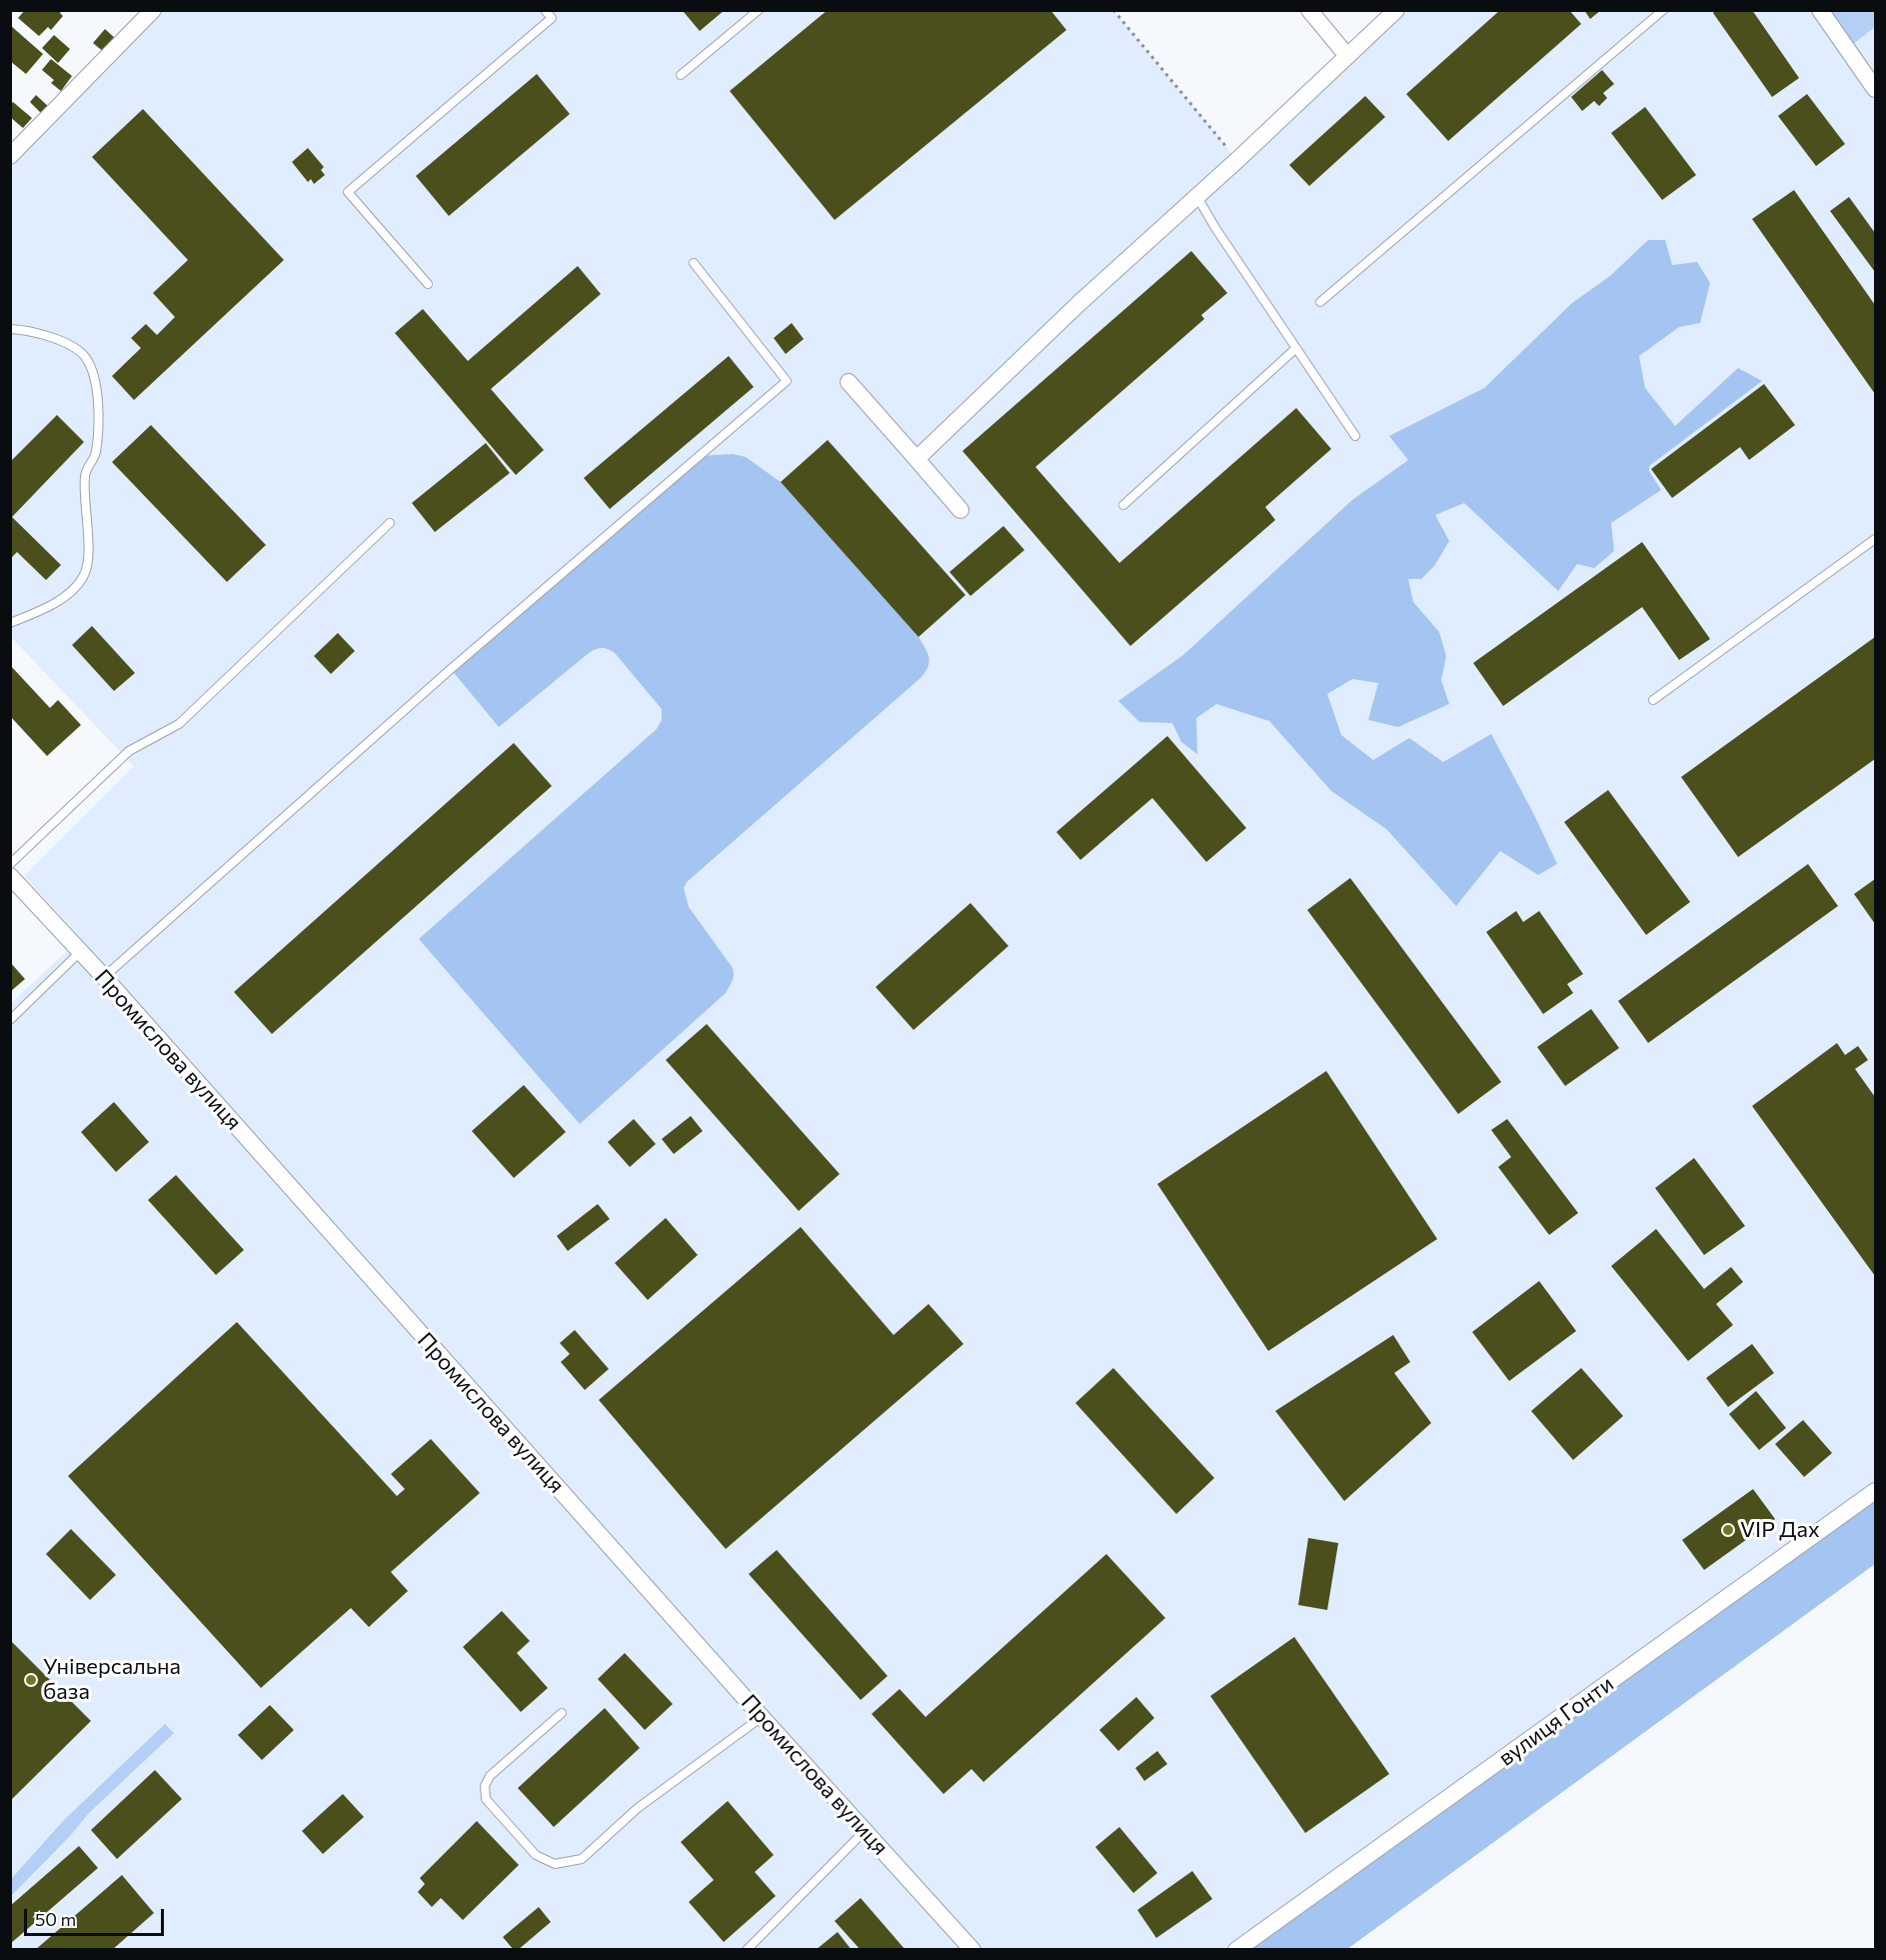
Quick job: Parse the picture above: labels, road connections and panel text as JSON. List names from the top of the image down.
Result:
{
  "streets": {
    "street": ["Промислова вулиця", "вулиця Гонти"]
  },
  "places": ["VIP Дах", "Універсальна база"],
  "scale_bar": "50 m"
}
